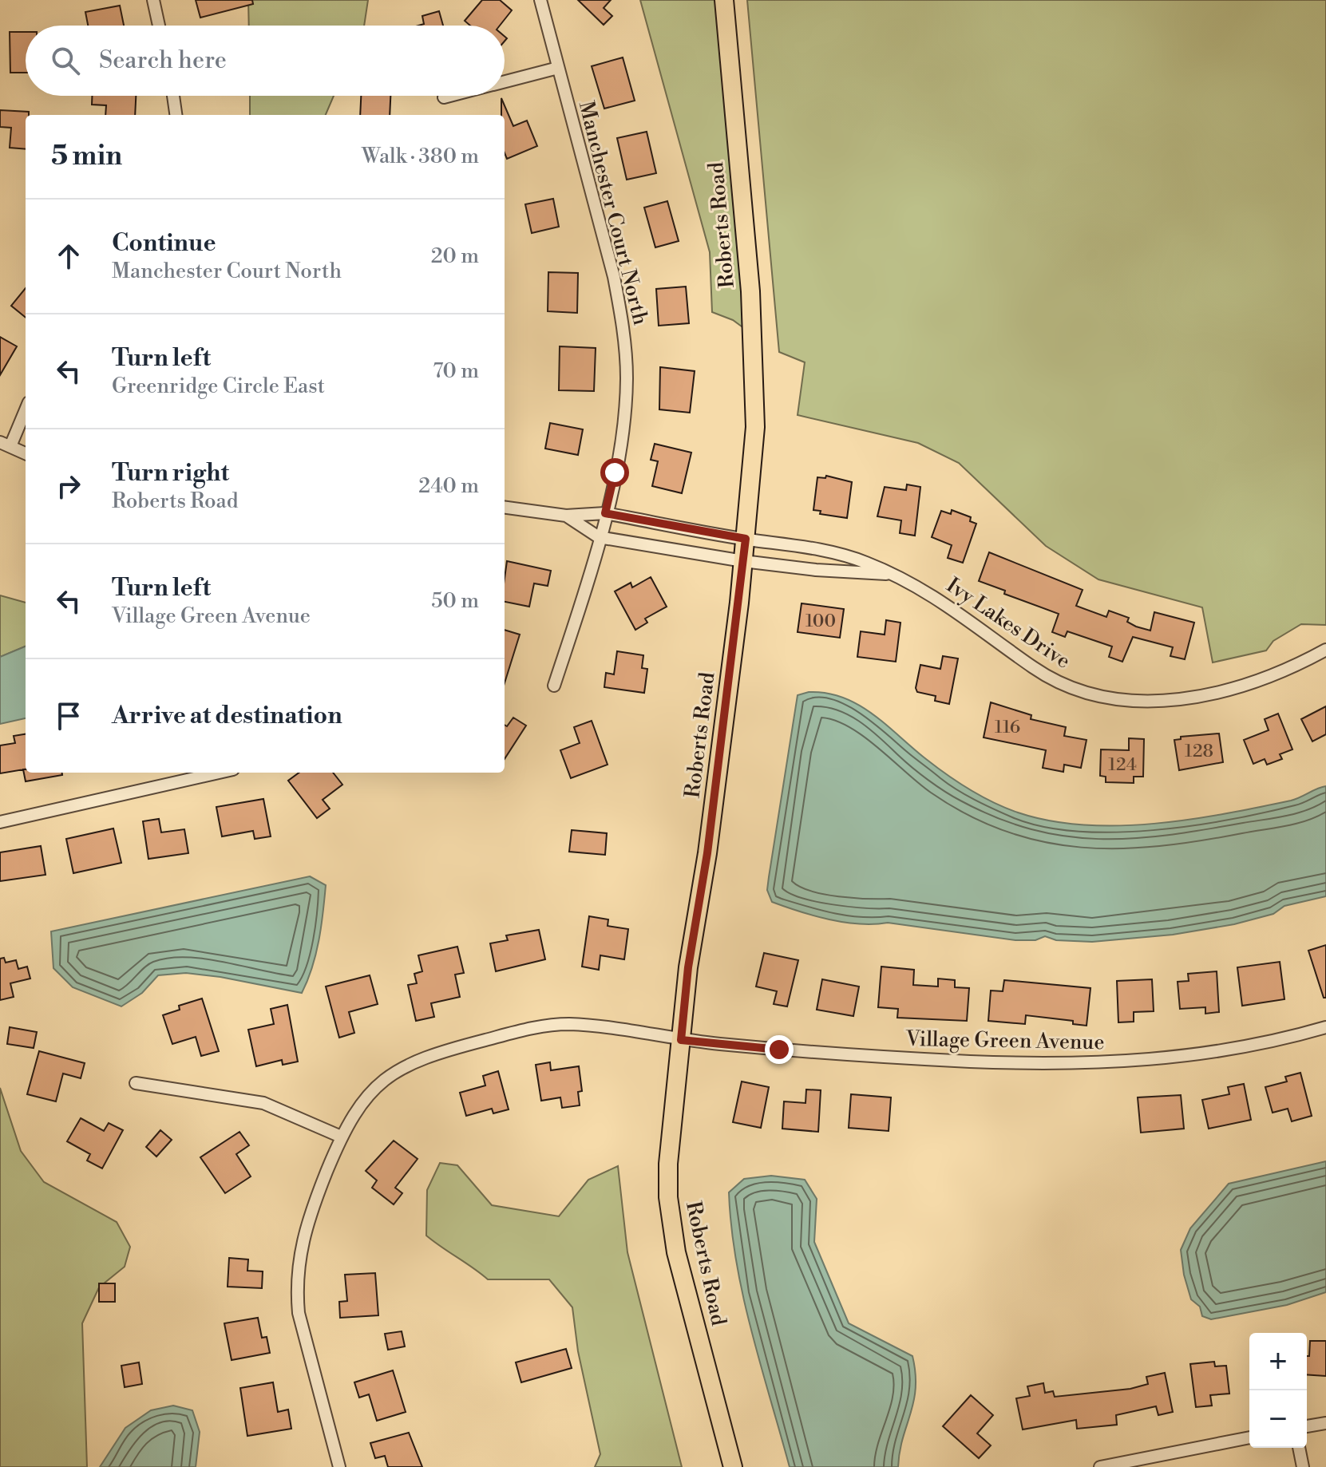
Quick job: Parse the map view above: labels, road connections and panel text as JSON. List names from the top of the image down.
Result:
{
  "streets": {
    "main road": ["Roberts Road"],
    "street": ["Manchester Court North", "Ivy Lakes Drive", "Village Green Avenue"]
  },
  "crossings": [
    ["Manchester Court North", "Ivy Lakes Drive"],
    ["Roberts Road", "Ivy Lakes Drive"],
    ["Roberts Road", "Village Green Avenue"]
  ],
  "house_numbers": [
    "100",
    "116",
    "128",
    "124"
  ],
  "page": {
    "search": "Search here",
    "heading": ["5 min", "Walk · 380 m"],
    "list": [
      ["Continue", "Manchester Court North", "20 m"],
      ["Turn left", "Greenridge Circle East", "70 m"],
      ["Turn right", "Roberts Road", "240 m"],
      ["Turn left", "Village Green Avenue", "50 m"],
      "Arrive at destination"
    ],
    "map_buttons": ["+", "−"]
  }
}
